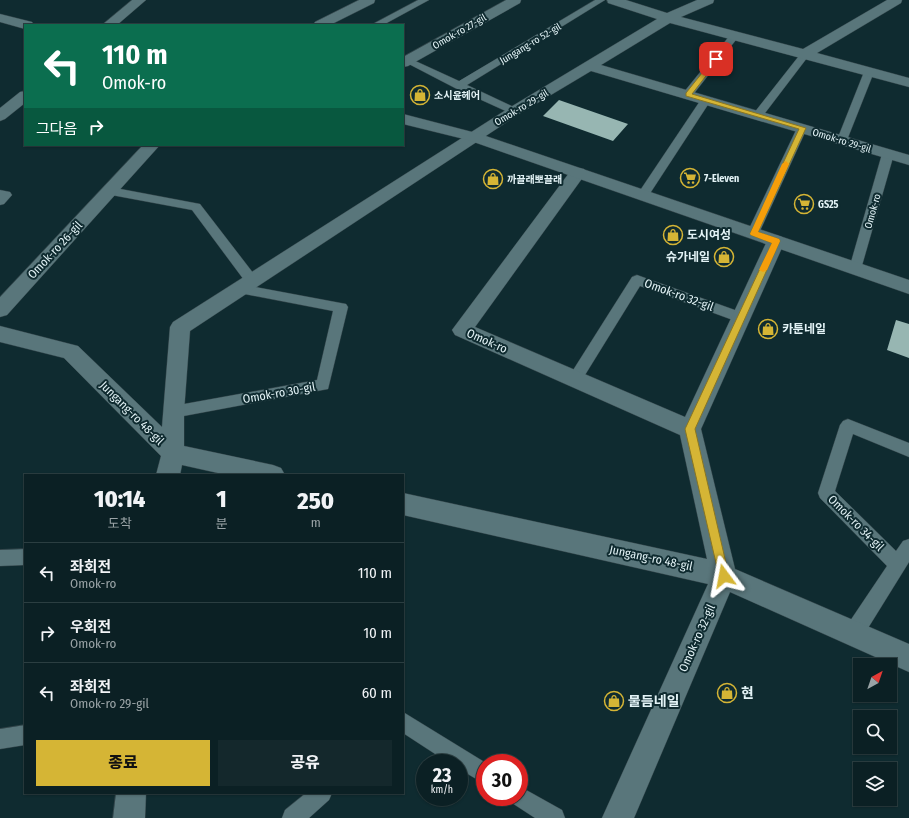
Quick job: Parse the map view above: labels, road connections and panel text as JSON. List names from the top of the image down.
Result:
{
  "streets": {
    "street": [
      "Omok-ro 27-gil",
      "Omok-ro 29-gil",
      "Omok-ro",
      "Omok-ro 26-gil",
      "Omok-ro 32-gil",
      "Jungang-ro 48-gil"
    ],
    "lane": ["Jungang-ro 52-gil", "Omok-ro 30-gil", "Omok-ro 34-gil"]
  },
  "crossings": [
    ["Omok-ro 29-gil", "Omok-ro"],
    ["Omok-ro", "Omok-ro 32-gil"],
    ["Omok-ro 32-gil", "Jungang-ro 48-gil"]
  ],
  "places": {
    "shop": [
      "소시윤헤어",
      "까끌래뽀끌래",
      "도시여성",
      "슈가네일",
      "카툰네일",
      "현",
      "물듬네일"
    ],
    "supermarket": ["7-Eleven", "GS25"]
  },
  "north": "top right",
  "page": {
    "turn": ["110 m", "Omok-ro"],
    "then": "그다음",
    "eta": [
      "10:14",
      "도착",
      "1",
      "분",
      "250",
      "m"
    ],
    "list": [
      {
        "name": "좌회전",
        "note": "Omok-ro",
        "value": "110 m"
      },
      {
        "name": "우회전",
        "note": "Omok-ro",
        "value": "10 m"
      },
      {
        "name": "좌회전",
        "note": "Omok-ro 29-gil",
        "value": "60 m"
      }
    ],
    "buttons": ["종료", "공유"],
    "speed": "23 km/h",
    "limit": "30"
  }
}
